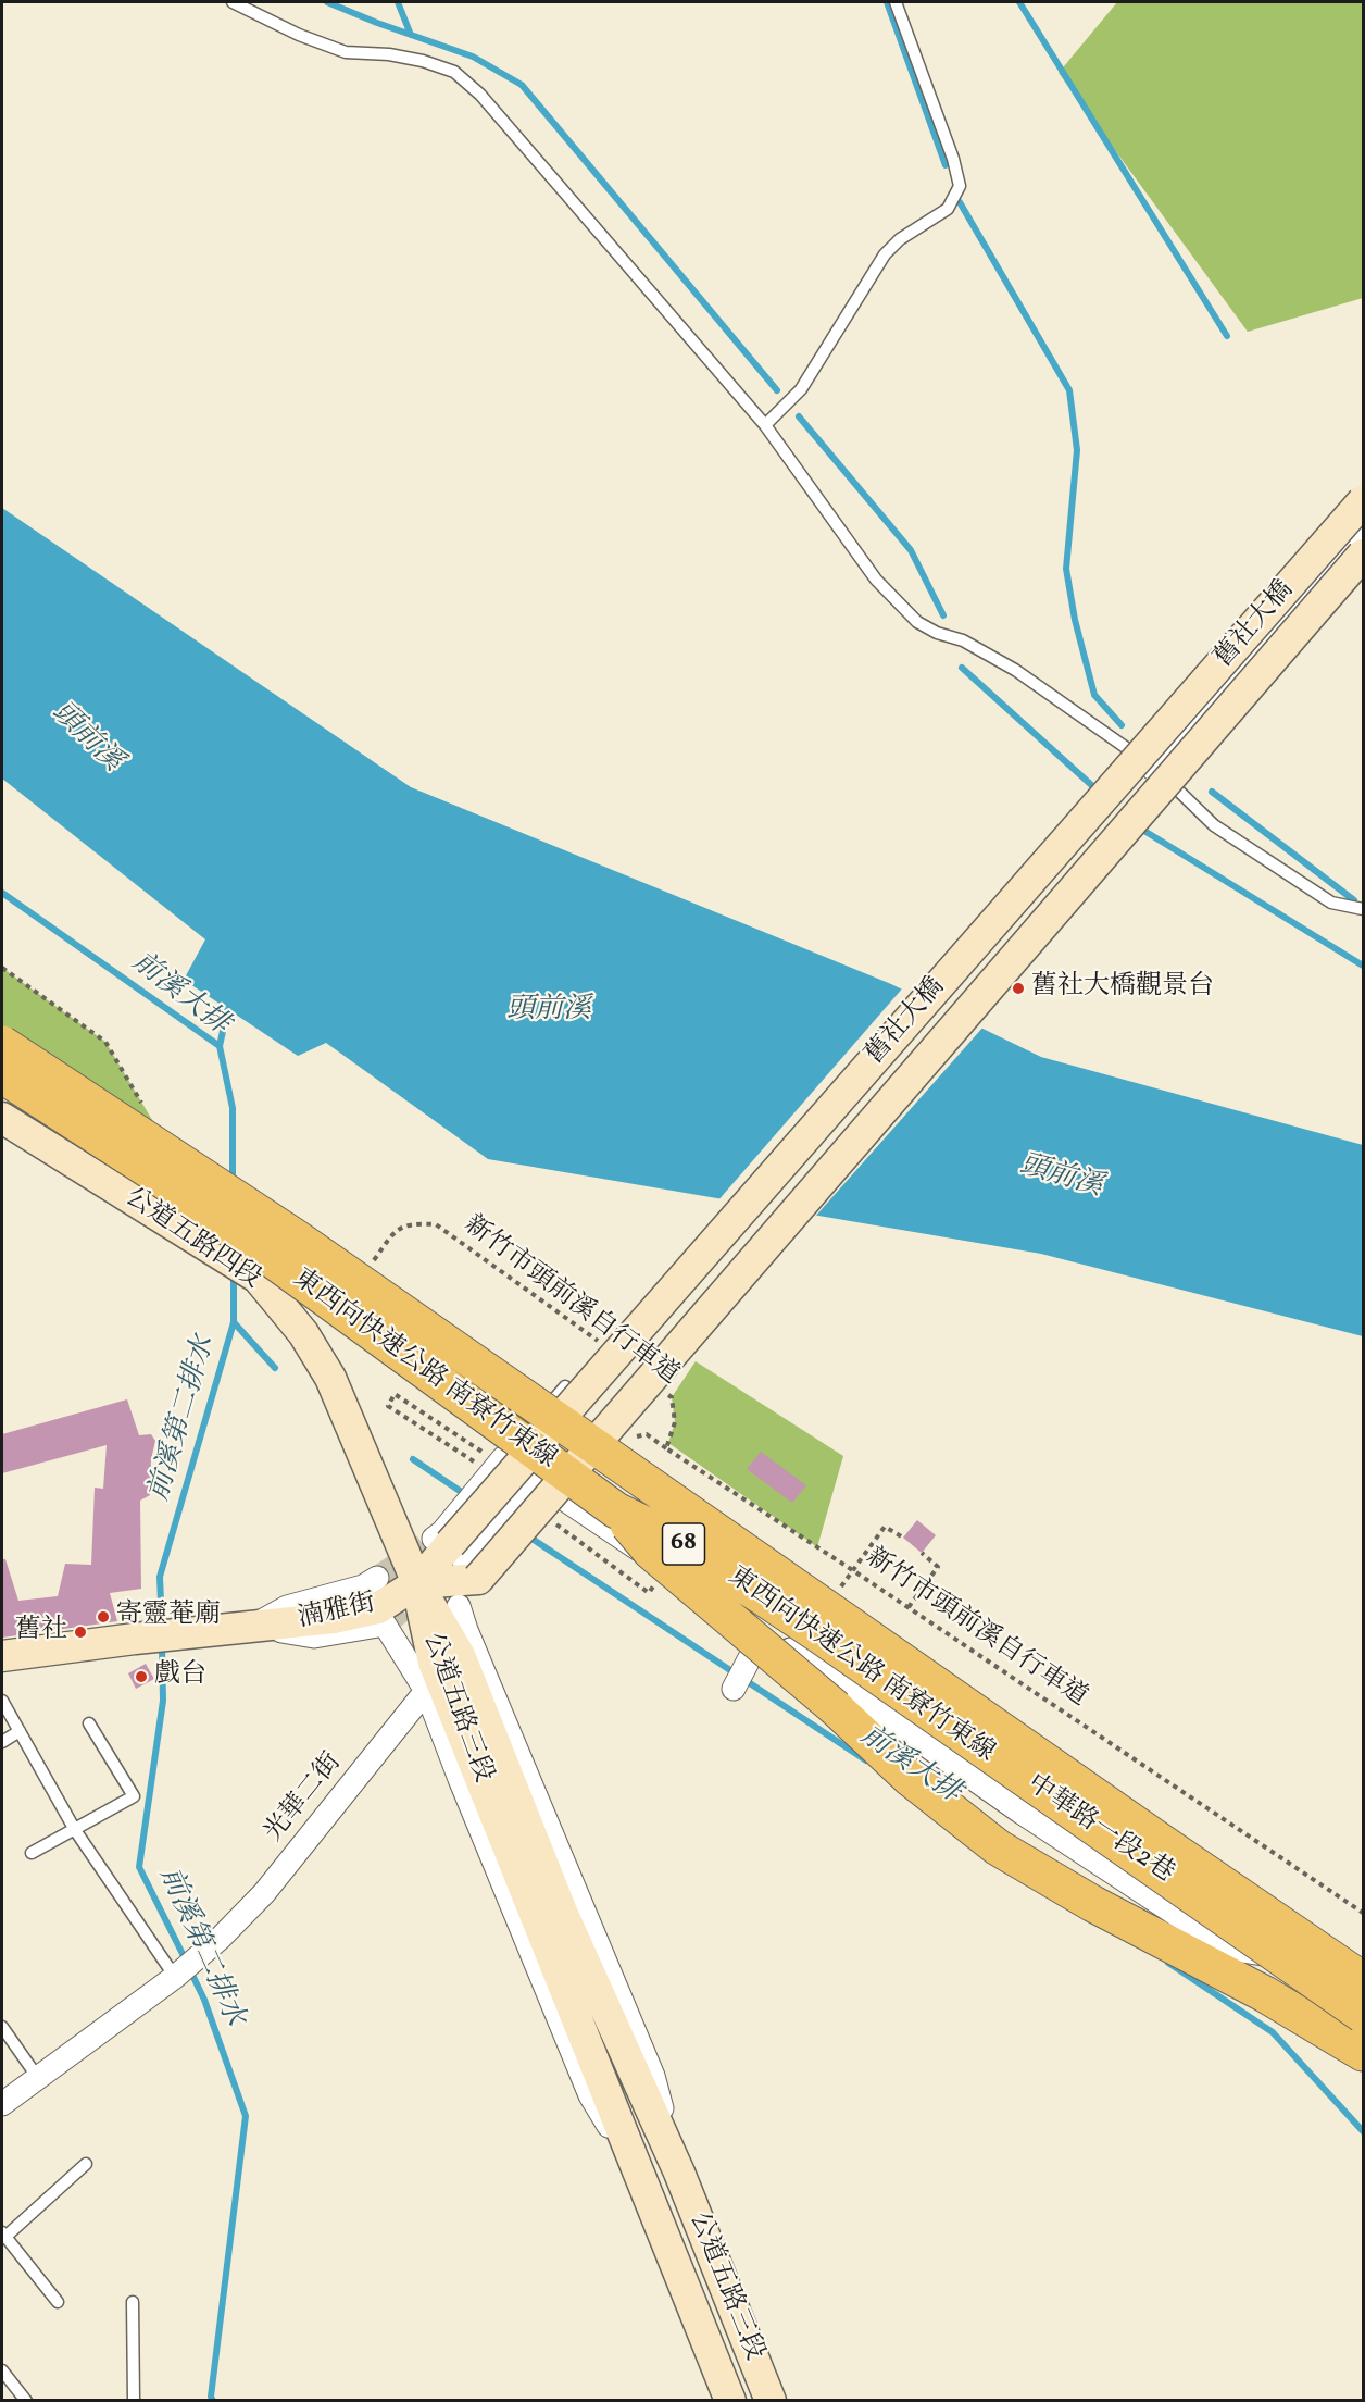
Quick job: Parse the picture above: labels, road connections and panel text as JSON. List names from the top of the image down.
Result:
{
  "streets": {
    "highway": ["東西向快速公路 南寮竹東線", "68"],
    "street": [
      "舊社大橋",
      "公道五路四段",
      "湳雅街",
      "公道五路三段",
      "光華二街",
      "中華路一段2巷"
    ],
    "path": ["新竹市頭前溪自行車道"]
  },
  "crossings": [
    ["舊社大橋", "湳雅街"],
    ["公道五路四段", "湳雅街"],
    ["公道五路四段", "公道五路三段"],
    ["湳雅街", "公道五路三段"],
    ["湳雅街", "中華路一段2巷"],
    ["公道五路三段", "光華二街"]
  ],
  "water": ["頭前溪", "前溪大排", "前溪第二排水"],
  "places": [
    "舊社大橋觀景台",
    "寄靈菴廟",
    "舊社",
    "戲台"
  ]
}
